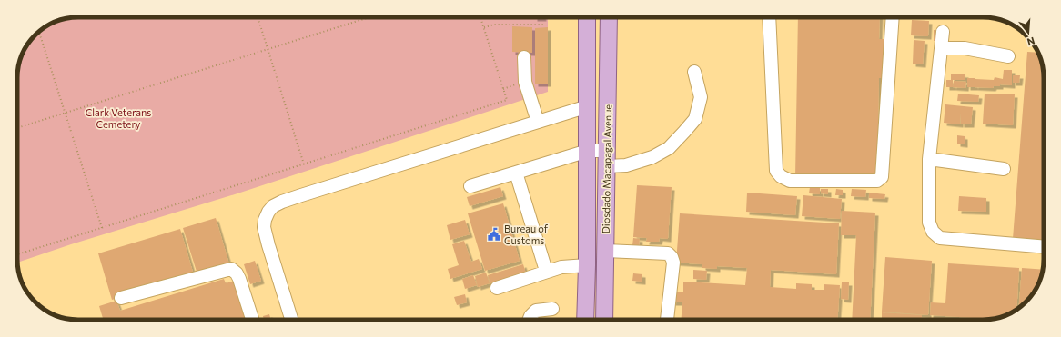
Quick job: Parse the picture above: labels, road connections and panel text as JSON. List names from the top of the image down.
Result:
{
  "streets": {
    "main road": ["Diosdado Macapagal Avenue"]
  },
  "parks": ["Clark Veterans Cemetery"],
  "places": {
    "public building": ["Bureau of Customs"]
  },
  "north": "bottom"
}
